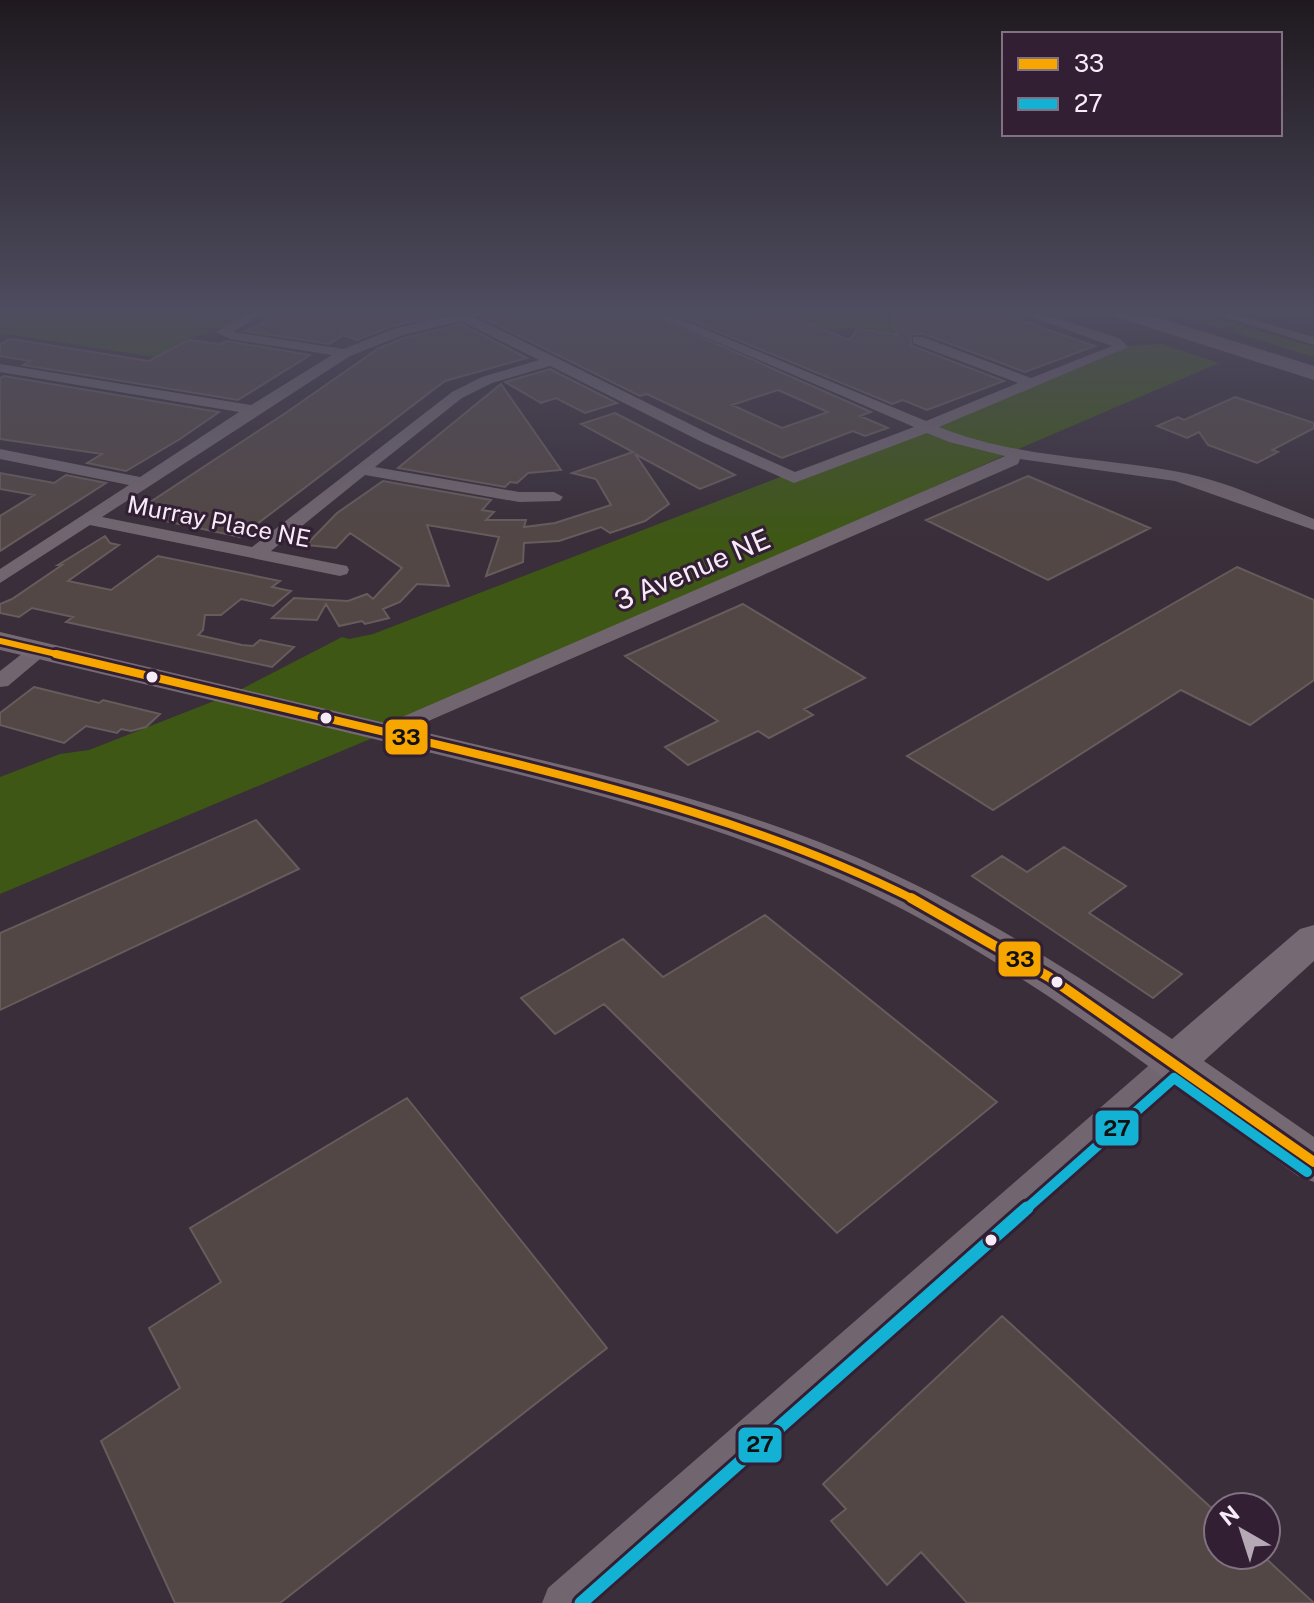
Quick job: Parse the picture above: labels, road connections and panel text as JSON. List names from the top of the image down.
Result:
{
  "streets": {
    "street": ["Murray Place NE", "3 Avenue NE"]
  },
  "lines": ["transit line 33", "transit line 27"],
  "legend": ["33", "27"],
  "north": "top left"
}
